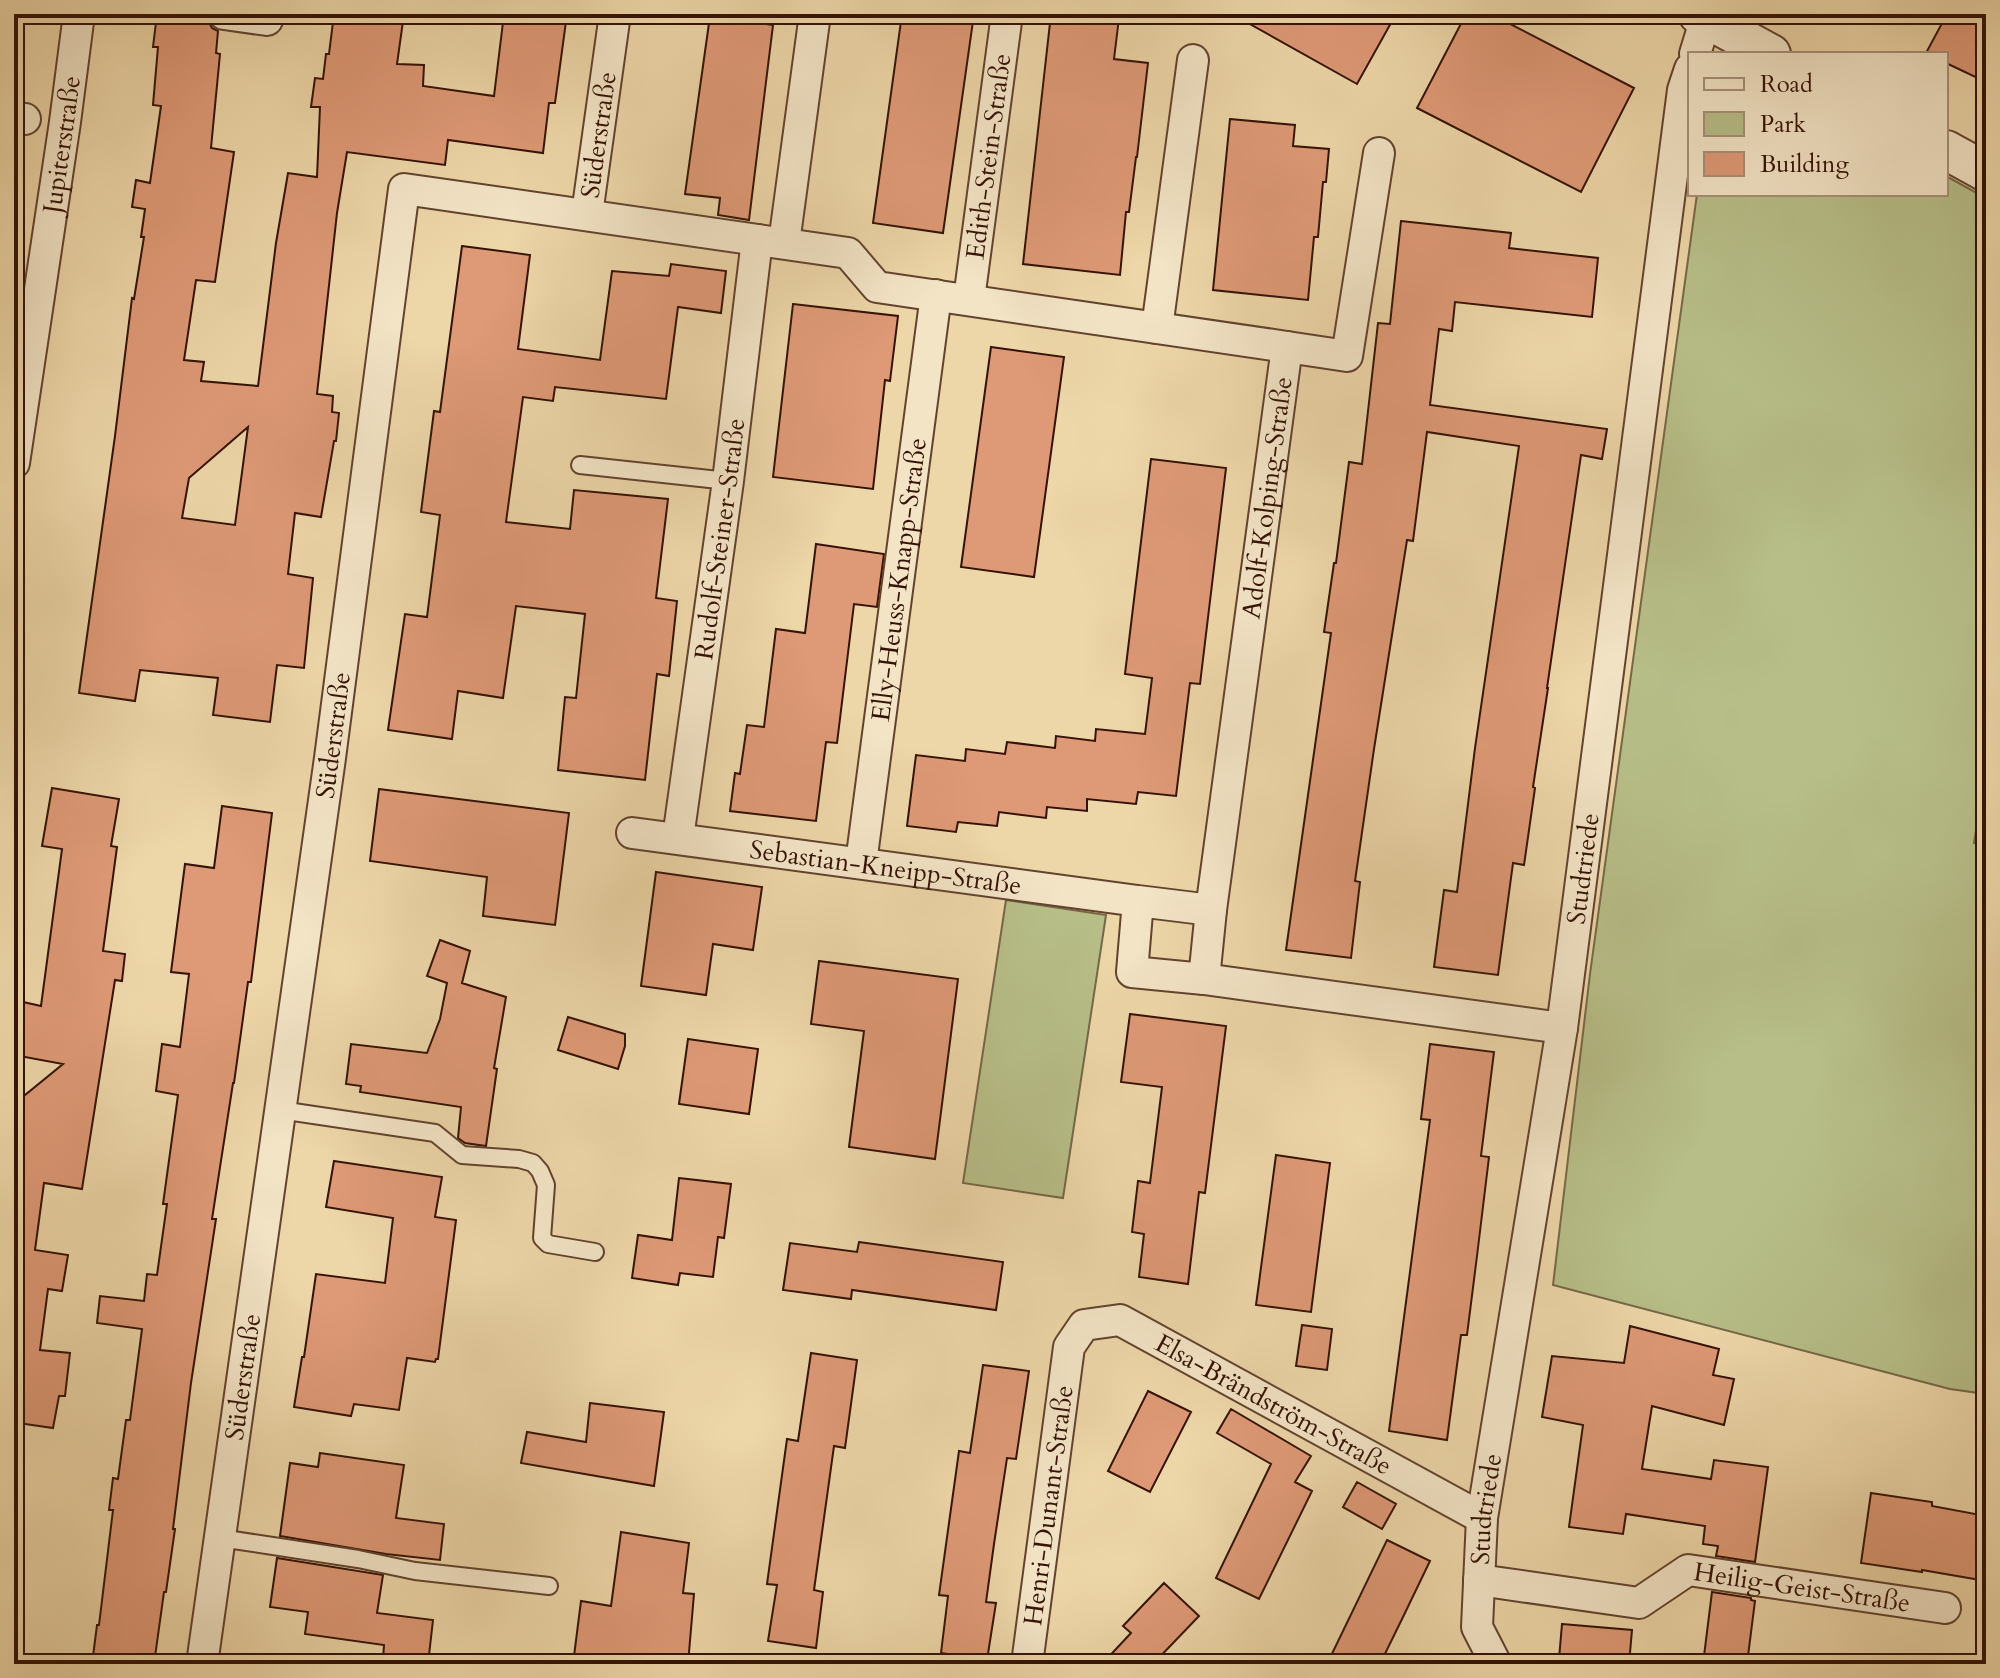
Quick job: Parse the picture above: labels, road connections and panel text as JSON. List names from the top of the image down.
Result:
{
  "streets": {
    "street": [
      "Süderstraße",
      "Jupiterstraße",
      "Edith-Stein-Straße",
      "Adolf-Kolping-Straße",
      "Rudolf-Steiner-Straße",
      "Elly-Heuss-Knapp-Straße",
      "Sebastian-Kneipp-Straße",
      "Studtriede",
      "Elsa-Brändström-Straße",
      "Henri-Dunant-Straße",
      "Heilig-Geist-Straße"
    ]
  },
  "crossings": [
    ["Adolf-Kolping-Straße", "Sebastian-Kneipp-Straße"],
    ["Rudolf-Steiner-Straße", "Sebastian-Kneipp-Straße"],
    ["Elly-Heuss-Knapp-Straße", "Sebastian-Kneipp-Straße"],
    ["Studtriede", "Elsa-Brändström-Straße"],
    ["Studtriede", "Heilig-Geist-Straße"],
    ["Elsa-Brändström-Straße", "Henri-Dunant-Straße"]
  ],
  "legend": ["Road", "Park", "Building"]
}
